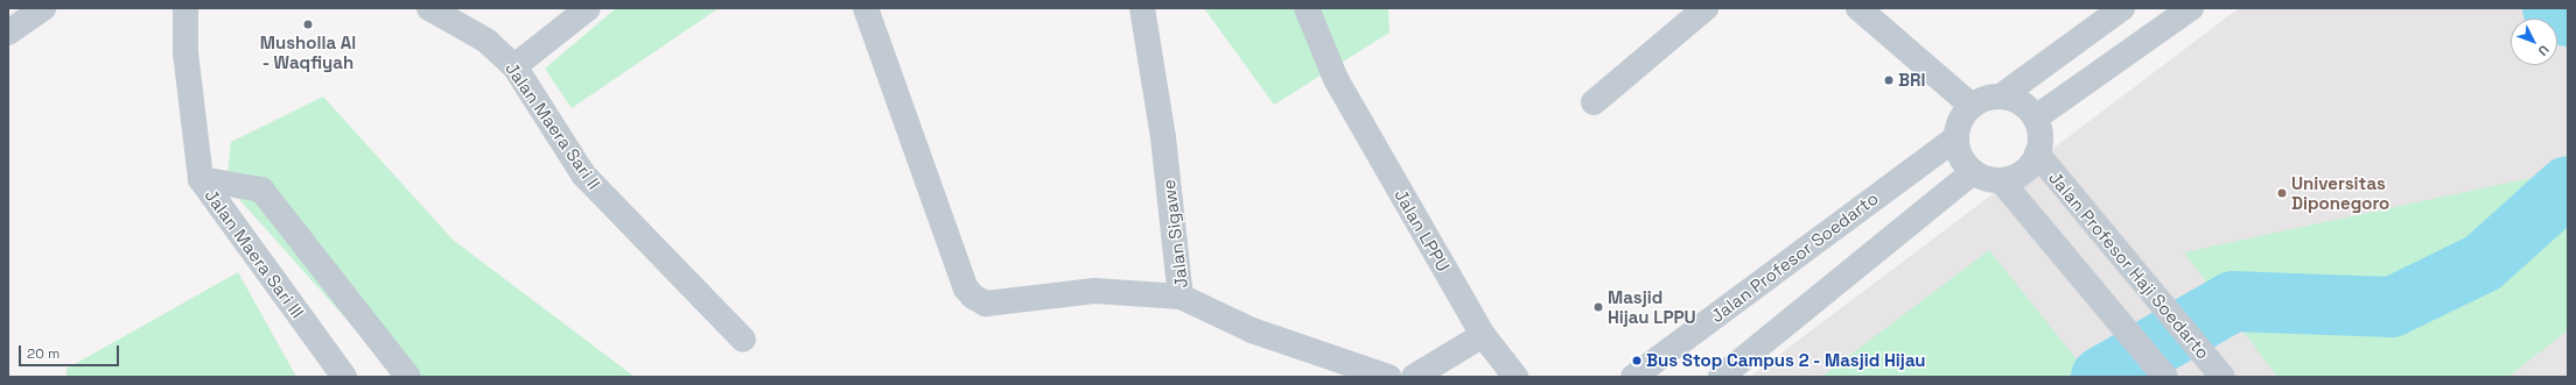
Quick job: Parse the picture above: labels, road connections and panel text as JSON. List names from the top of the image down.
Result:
{
  "streets": {
    "street": [
      "Jalan Maera Sari II",
      "Jalan LPPU",
      "Jalan Sigawe",
      "Jalan Maera Sari III",
      "Jalan Profesor Soedarto",
      "Jalan Profesor Haji Soedarto"
    ]
  },
  "crossings": [
    ["Jalan Profesor Soedarto", "Jalan Profesor Haji Soedarto"]
  ],
  "places": [
    "Musholla Al - Waqfiyah",
    "BRI",
    "Universitas Diponegoro",
    "Masjid Hijau LPPU",
    "Bus Stop Campus 2 - Masjid Hijau"
  ],
  "scale_bar": "20 m",
  "north": "bottom right"
}
